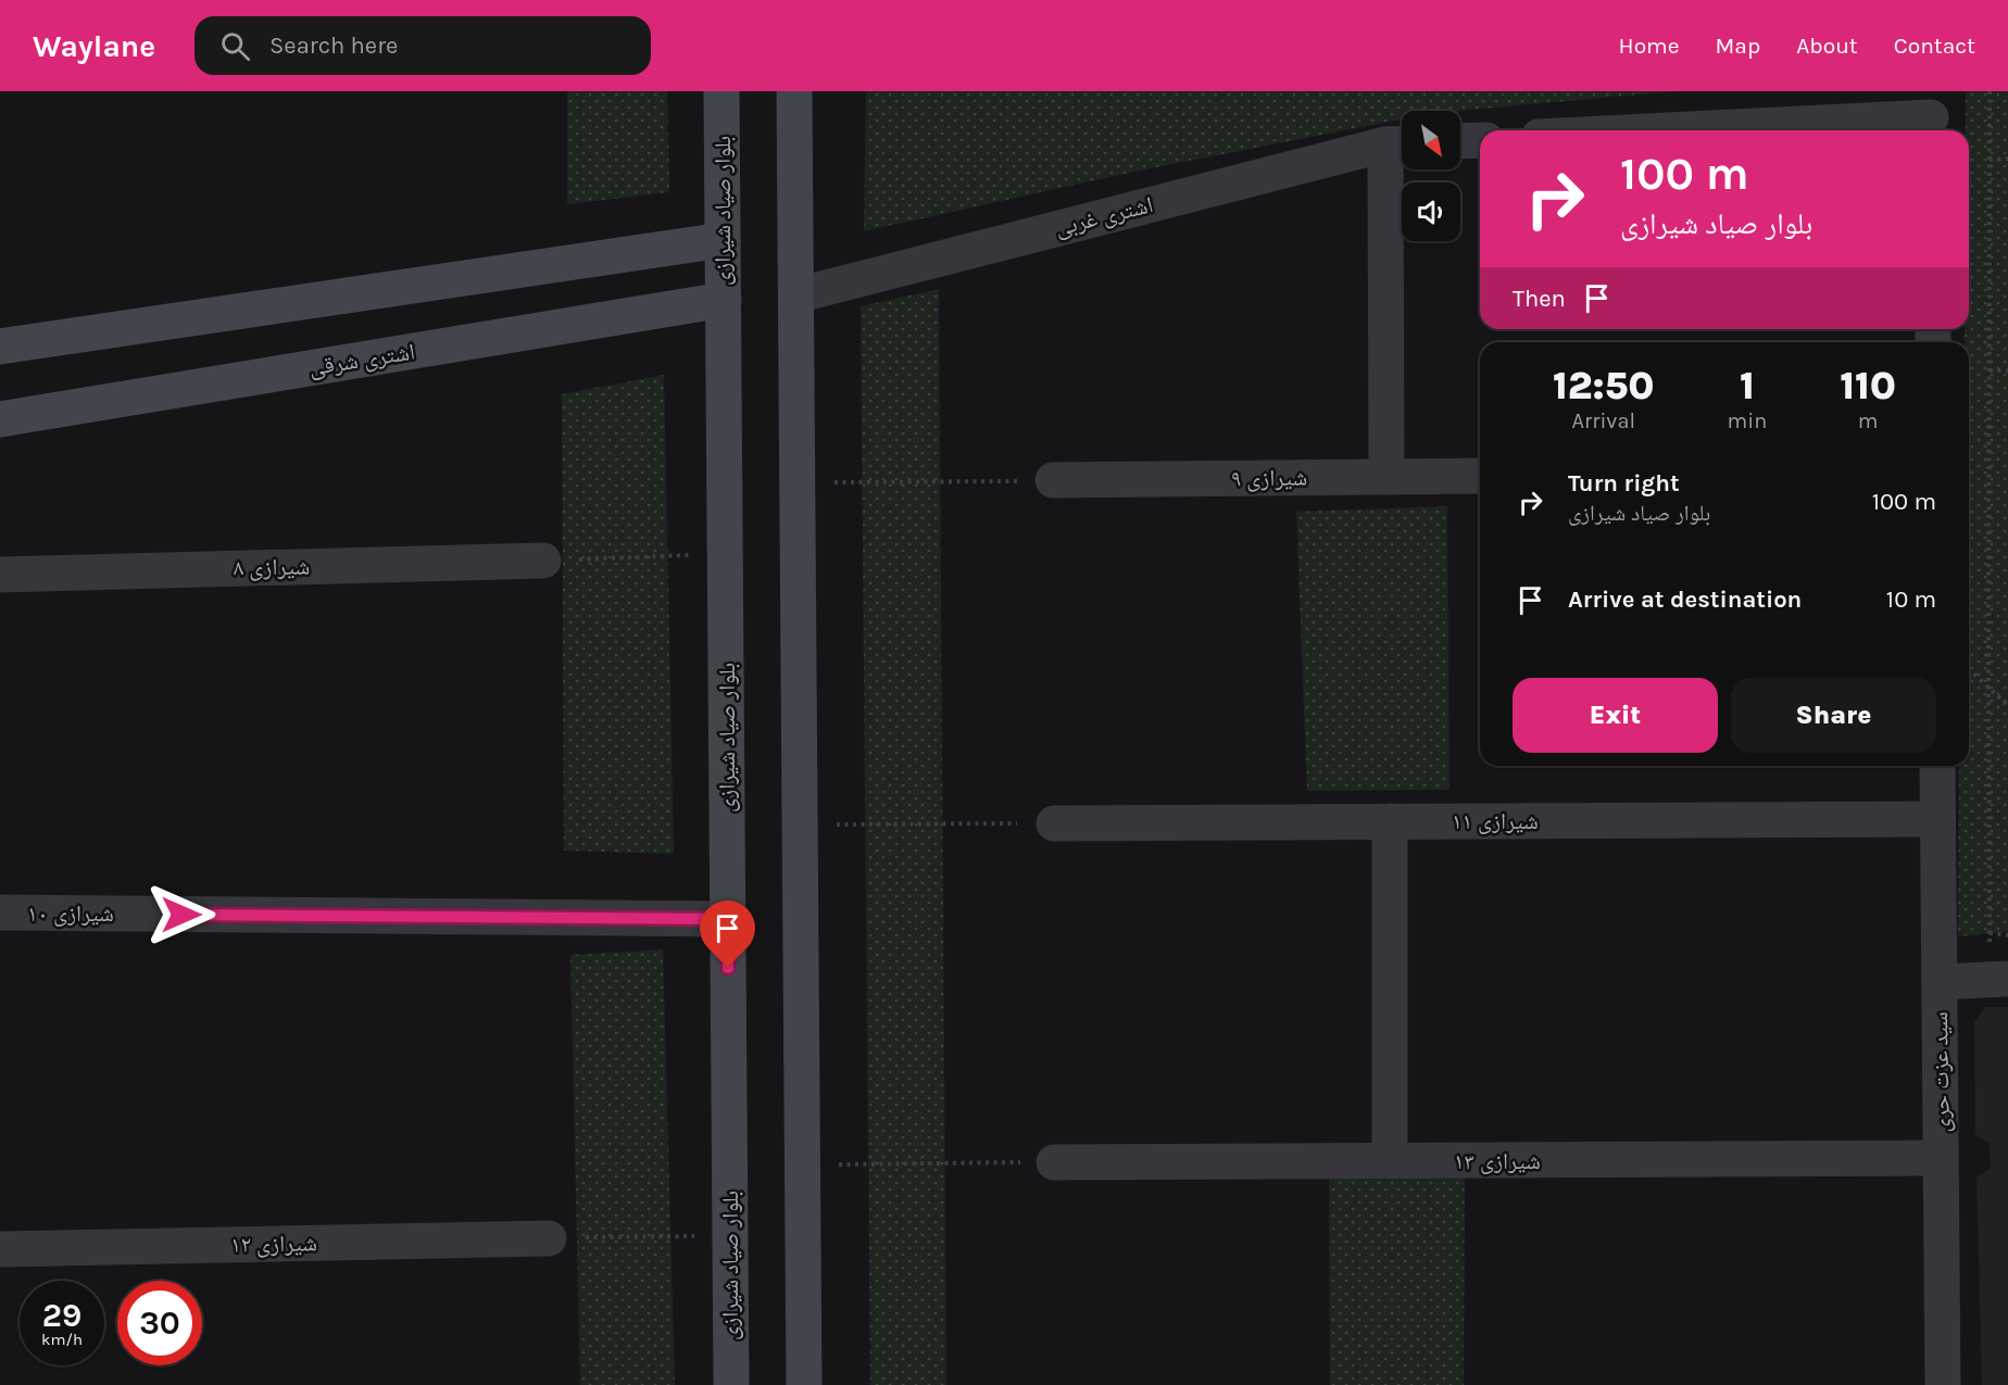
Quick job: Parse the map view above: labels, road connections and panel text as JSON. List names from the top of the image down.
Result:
{
  "streets": {
    "main road": ["بلوار صیاد شیرازی", "اشتری شرقی"],
    "street": [
      "اشتری غربی",
      "شیرازی ۹",
      "شیرازی ۸",
      "شیرازی ۱۱",
      "شیرازی ۱۰",
      "سید عزت حری",
      "شیرازی ۱۳",
      "شیرازی ۱۲"
    ]
  },
  "crossings": [
    ["بلوار صیاد شیرازی", "اشتری شرقی"],
    ["بلوار صیاد شیرازی", "شیرازی ۱۰"],
    ["شیرازی ۱۱", "سید عزت حری"],
    ["سید عزت حری", "شیرازی ۱۳"]
  ],
  "north": "bottom right",
  "page": {
    "header": "Waylane",
    "search": "Search here",
    "nav": [
      "Home",
      "Map",
      "About",
      "Contact"
    ],
    "turn": ["100 m", "بلوار صیاد شیرازی"],
    "then": "Then",
    "eta": [
      "12:50",
      "Arrival",
      "1",
      "min",
      "110",
      "m"
    ],
    "list": [
      {
        "name": "Turn right",
        "note": "بلوار صیاد شیرازی",
        "value": "100 m"
      },
      {
        "name": "Arrive at destination",
        "value": "10 m"
      }
    ],
    "buttons": ["Exit", "Share"],
    "speed": "29 km/h",
    "limit": "30"
  }
}
